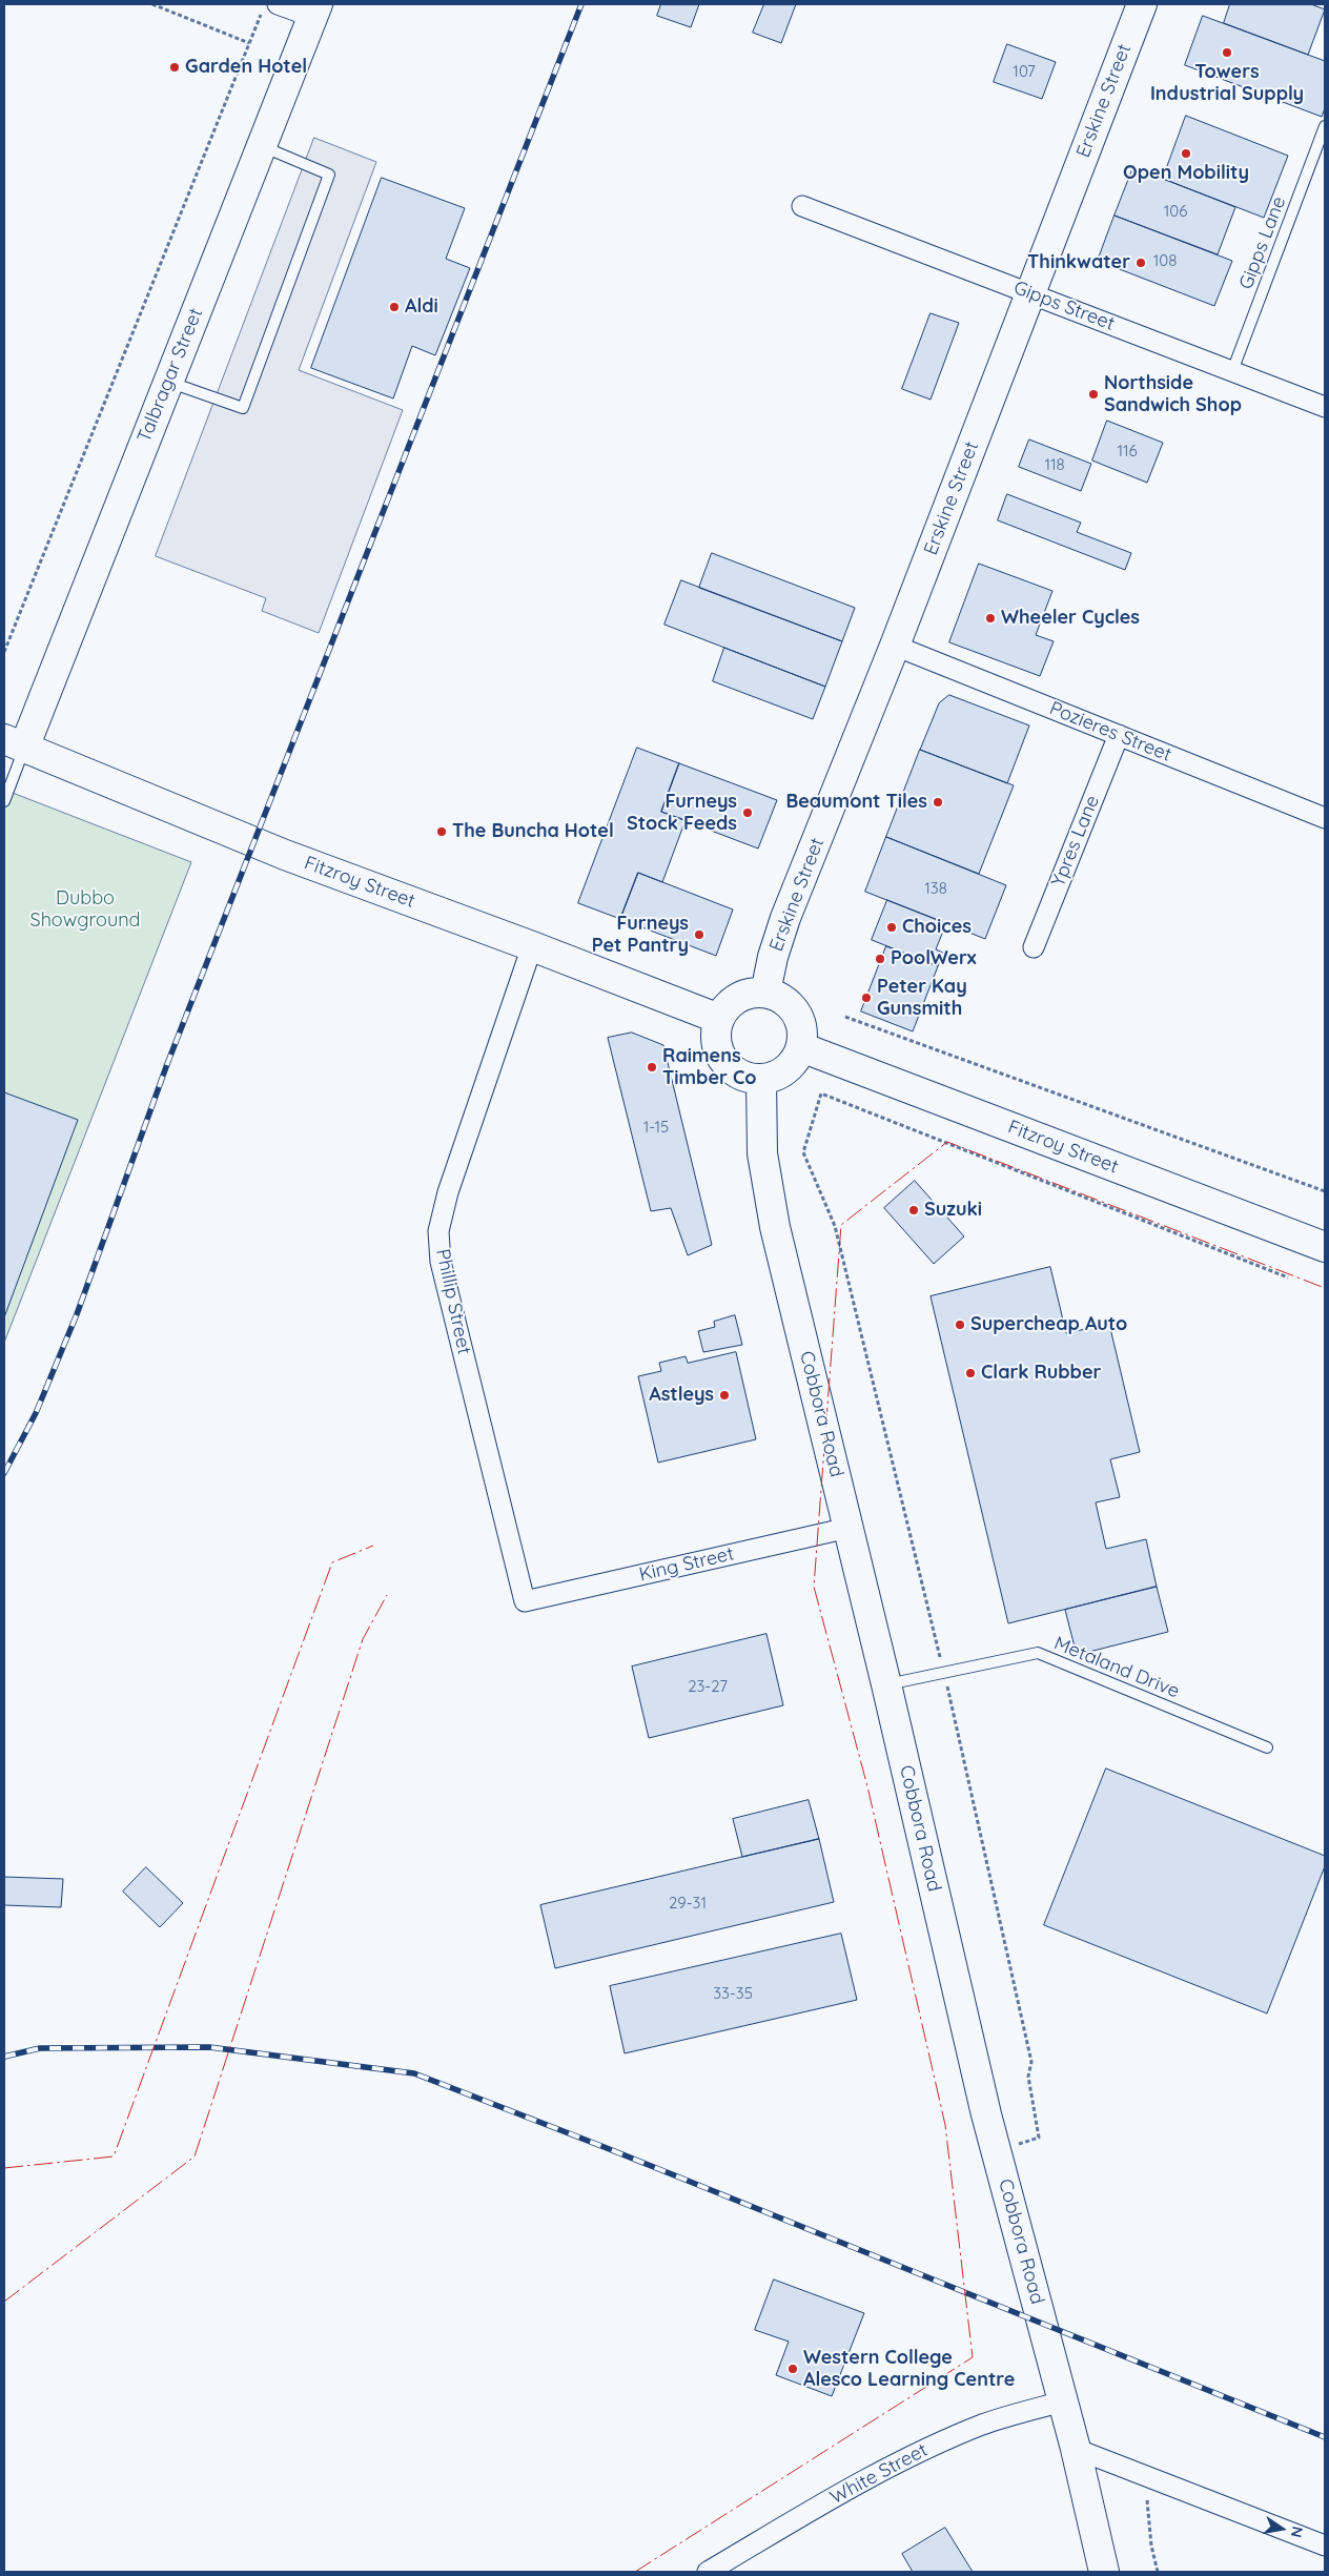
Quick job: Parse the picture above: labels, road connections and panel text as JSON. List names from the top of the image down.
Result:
{
  "streets": {
    "main road": [
      "Erskine Street",
      "Talbragar Street",
      "Fitzroy Street",
      "Cobbora Road"
    ],
    "street": [
      "Gipps Street",
      "Pozieres Street",
      "Ypres Lane",
      "Phillip Street",
      "King Street",
      "White Street"
    ],
    "lane": ["Gipps Lane", "Metaland Drive"]
  },
  "crossings": [
    ["Erskine Street", "Gipps Street"],
    ["Erskine Street", "Pozieres Street"],
    ["Erskine Street", "Fitzroy Street"],
    ["Erskine Street", "Cobbora Road"],
    ["Gipps Lane", "Gipps Street"],
    ["Talbragar Street", "Fitzroy Street"],
    ["Pozieres Street", "Ypres Lane"],
    ["Fitzroy Street", "Phillip Street"],
    ["Fitzroy Street", "Cobbora Road"],
    ["Phillip Street", "King Street"],
    ["Cobbora Road", "King Street"],
    ["Cobbora Road", "Metaland Drive"],
    ["Cobbora Road", "White Street"]
  ],
  "parks": ["Dubbo Showground"],
  "places": [
    "Towers Industrial Supply",
    "Garden Hotel",
    "Open Mobility",
    "Thinkwater",
    "Aldi",
    "Northside Sandwich Shop",
    "Wheeler Cycles",
    "Beaumont Tiles",
    "Furneys Stock Feeds",
    "The Buncha Hotel",
    "Choices",
    "Furneys Pet Pantry",
    "PoolWerx",
    "Peter Kay Gunsmith",
    "Raimens Timber Co",
    "Suzuki",
    "Supercheap Auto",
    "Clark Rubber",
    "Astleys",
    "Western College Alesco Learning Centre"
  ],
  "house_numbers": [
    "107",
    "106",
    "108",
    "116",
    "118",
    "138",
    "1-15",
    "23-27",
    "29-31",
    "33-35"
  ],
  "north": "right"
}
